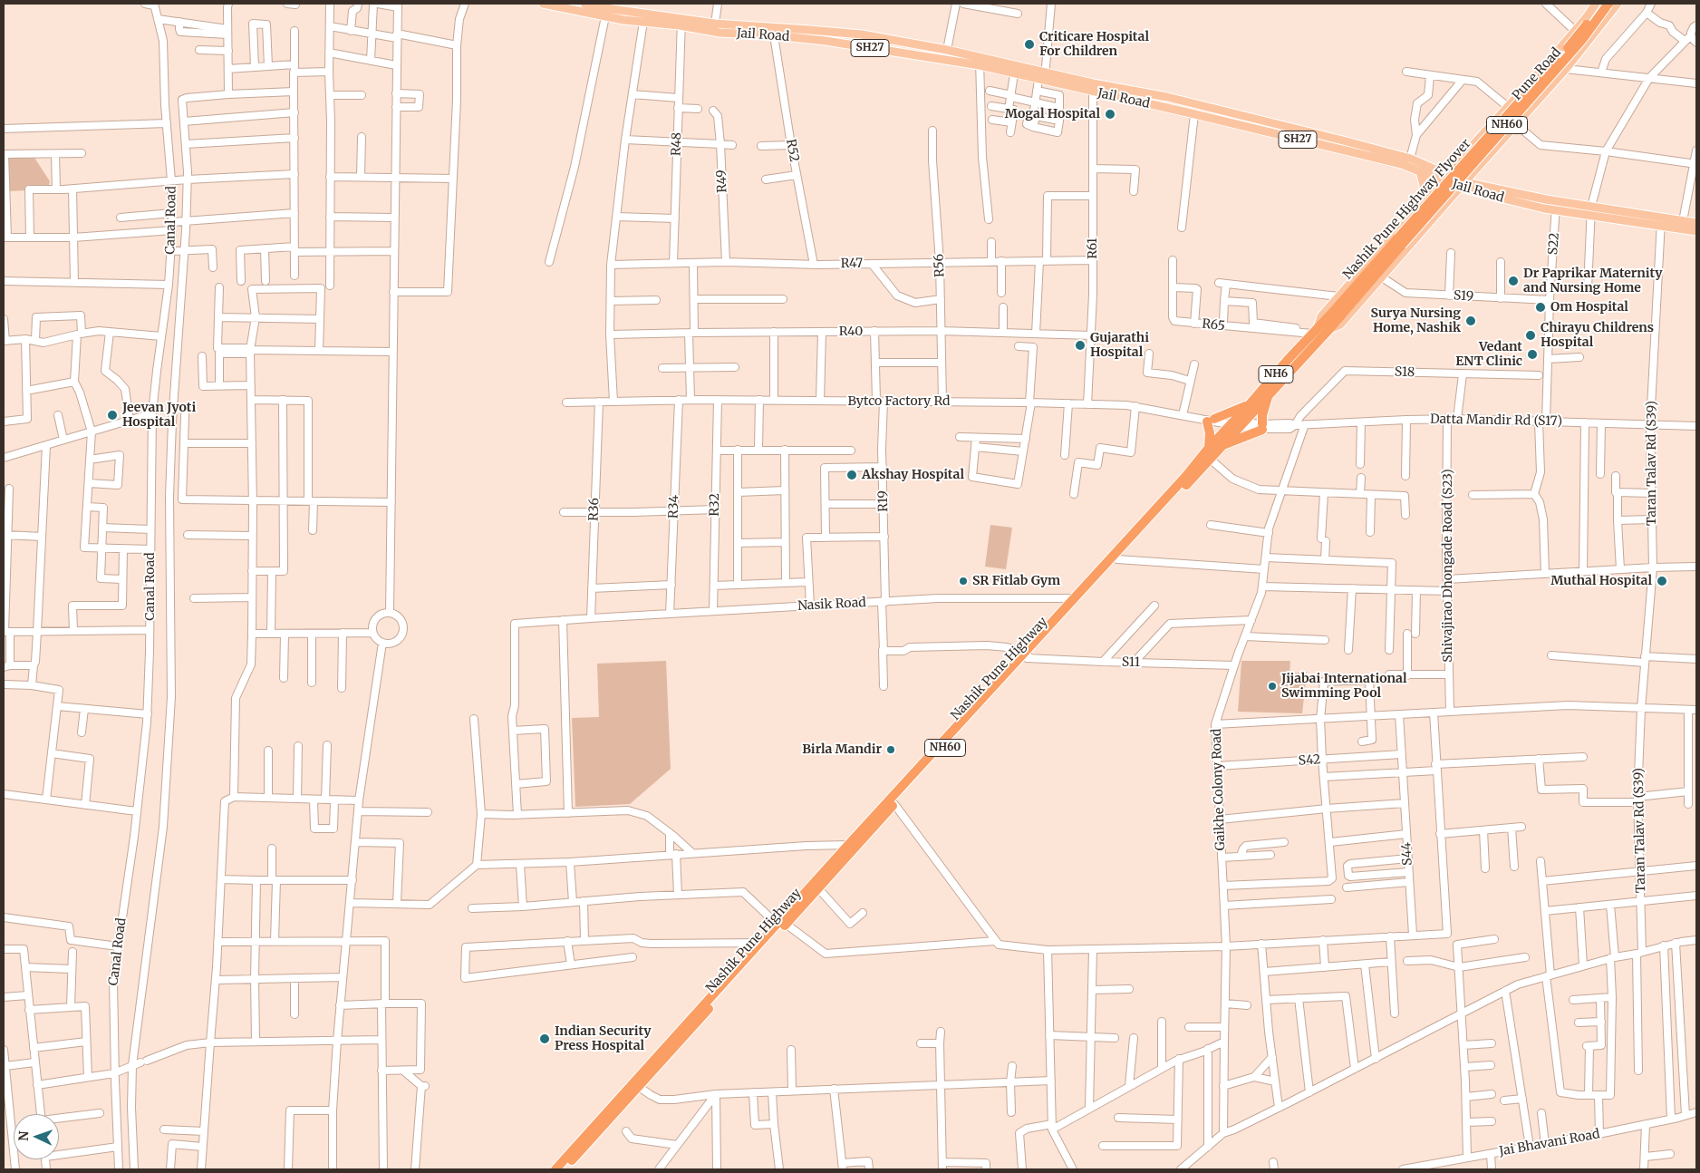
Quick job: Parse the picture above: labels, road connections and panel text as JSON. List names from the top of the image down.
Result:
{
  "streets": {
    "highway": [
      "NH60",
      "Nashik Pune Highway Flyover",
      "NH6",
      "Nashik Pune Highway"
    ],
    "main road": ["Jail Road", "SH27", "Pune Road"],
    "street": [
      "R48",
      "R52",
      "R49",
      "Canal Road",
      "S22",
      "R61",
      "R47",
      "R56",
      "S19",
      "R65",
      "R40",
      "S18",
      "Bytco Factory Rd",
      "Datta Mandir Rd (S17)",
      "Taran Talav Rd (S39)",
      "R19",
      "R32",
      "R34",
      "R36",
      "Shivajirao Dhongade Road (S23)",
      "Nasik Road",
      "S11",
      "S42",
      "Gaikhe Colony Road",
      "S44",
      "Jai Bhavani Road"
    ]
  },
  "crossings": [
    ["Jail Road", "Pune Road"],
    ["Jail Road", "R48"],
    ["Jail Road", "R52"],
    ["Jail Road", "S22"],
    ["Jail Road", "R61"],
    ["Jail Road", "Taran Talav Rd (S39)"],
    ["Pune Road", "Nashik Pune Highway Flyover"],
    ["Pune Road", "R65"],
    ["Pune Road", "Nashik Pune Highway"],
    ["R48", "R47"],
    ["R52", "R47"],
    ["R49", "R47"],
    ["Nashik Pune Highway Flyover", "R65"],
    ["Nashik Pune Highway Flyover", "Nashik Pune Highway"],
    ["S22", "S19"],
    ["S22", "Datta Mandir Rd (S17)"],
    ["R61", "R47"],
    ["R61", "R40"],
    ["R61", "Bytco Factory Rd"],
    ["R47", "R56"],
    ["R56", "R40"],
    ["R56", "Bytco Factory Rd"],
    ["R65", "Nashik Pune Highway"],
    ["R40", "R19"],
    ["S18", "Datta Mandir Rd (S17)"],
    ["Bytco Factory Rd", "Datta Mandir Rd (S17)"],
    ["Bytco Factory Rd", "R19"],
    ["Bytco Factory Rd", "R32"],
    ["Bytco Factory Rd", "R34"],
    ["Bytco Factory Rd", "R36"],
    ["Bytco Factory Rd", "Nashik Pune Highway"],
    ["Datta Mandir Rd (S17)", "Taran Talav Rd (S39)"],
    ["Datta Mandir Rd (S17)", "Shivajirao Dhongade Road (S23)"],
    ["Datta Mandir Rd (S17)", "Nashik Pune Highway"],
    ["Datta Mandir Rd (S17)", "Gaikhe Colony Road"],
    ["R19", "Nasik Road"],
    ["R19", "S11"],
    ["R32", "Nasik Road"],
    ["R34", "Nasik Road"],
    ["R36", "Nasik Road"],
    ["Nasik Road", "Nashik Pune Highway"],
    ["S11", "Nashik Pune Highway"],
    ["S11", "Gaikhe Colony Road"],
    ["S42", "Gaikhe Colony Road"],
    ["S42", "S44"]
  ],
  "places": [
    "Criticare Hospital For Children",
    "Mogal Hospital",
    "Dr Paprikar Maternity and Nursing Home",
    "Om Hospital",
    "Surya Nursing Home, Nashik",
    "Chirayu Childrens Hospital",
    "Gujarathi Hospital",
    "Vedant ENT Clinic",
    "Jeevan Jyoti Hospital",
    "Akshay Hospital",
    "SR Fitlab Gym",
    "Muthal Hospital",
    "Jijabai International Swimming Pool",
    "Birla Mandir",
    "Indian Security Press Hospital"
  ],
  "north": "left"
}
